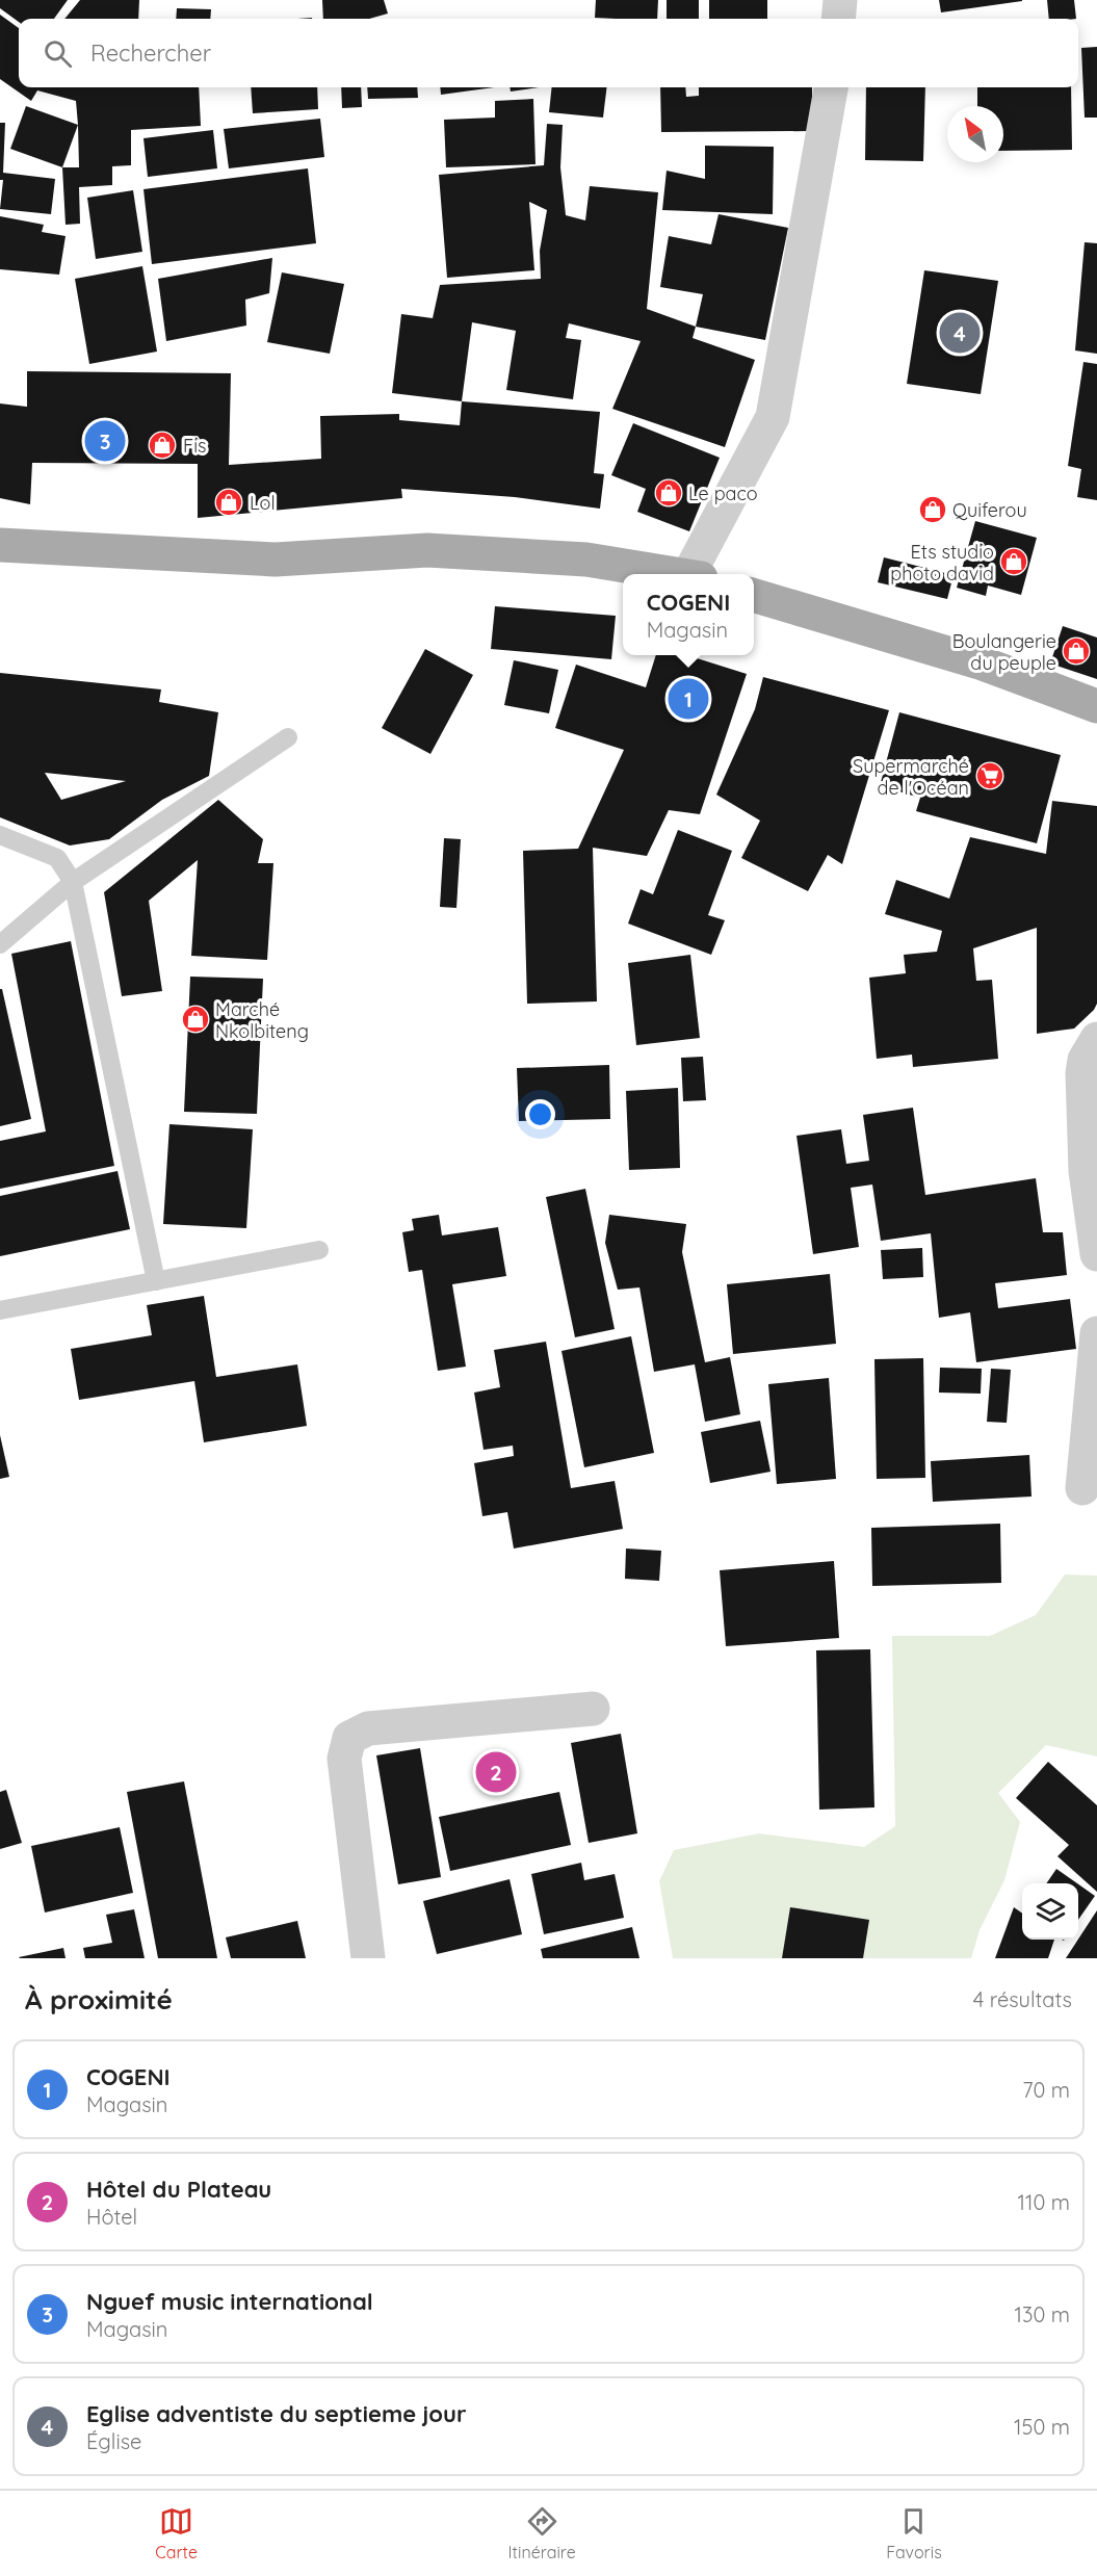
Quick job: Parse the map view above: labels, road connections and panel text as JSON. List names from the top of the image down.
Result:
{
  "places": {
    "shop": [
      "Fis",
      "Le paco",
      "Lol",
      "Quiferou",
      "Ets studio photo david",
      "Boulangerie du peuple",
      "Marché Nkolbiteng"
    ],
    "supermarket": ["Supermarché de l'Océan"]
  },
  "north": "top left",
  "page": {
    "search": "Rechercher",
    "pins": [
      "4",
      "3",
      "1",
      "2"
    ],
    "popup": ["COGENI", "Magasin"],
    "heading": ["À proximité", "4 résultats"],
    "list": [
      {
        "mark": "1",
        "name": "COGENI",
        "note": "Magasin",
        "value": "70 m"
      },
      {
        "mark": "2",
        "name": "Hôtel du Plateau",
        "note": "Hôtel",
        "value": "110 m"
      },
      {
        "mark": "3",
        "name": "Nguef music international",
        "note": "Magasin",
        "value": "130 m"
      },
      {
        "mark": "4",
        "name": "Eglise adventiste du septieme jour",
        "note": "Église",
        "value": "150 m"
      }
    ],
    "nav": ["Carte", "Itinéraire", "Favoris"]
  }
}
